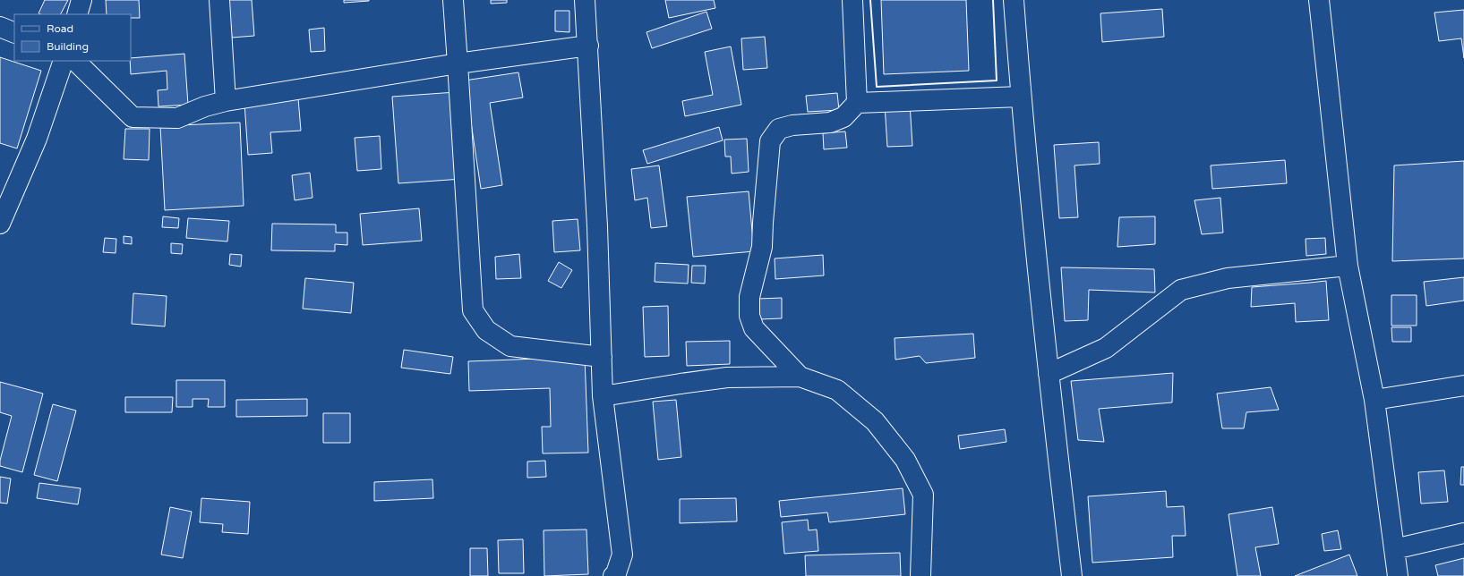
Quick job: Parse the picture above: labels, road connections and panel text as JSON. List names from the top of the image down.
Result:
{
  "legend": ["Road", "Building"]
}
